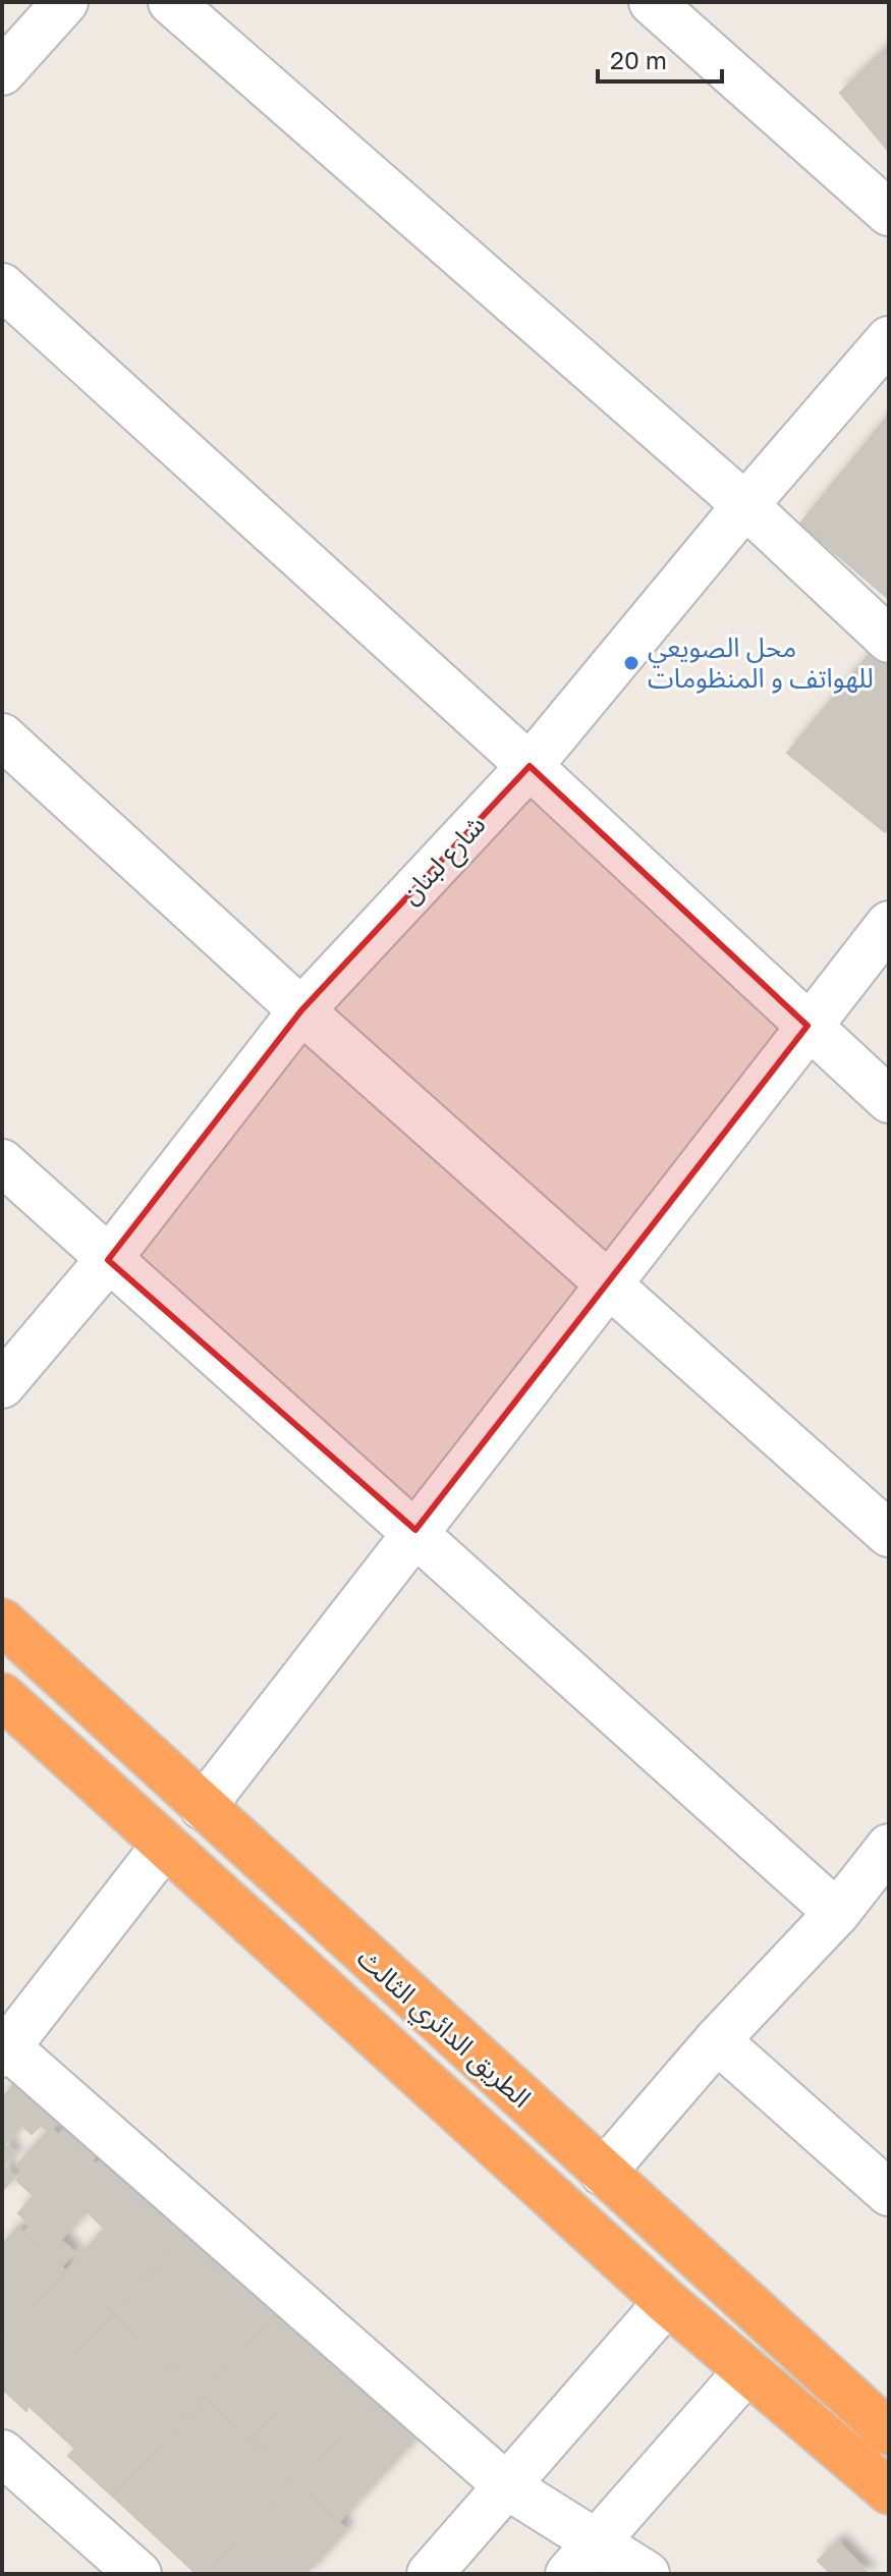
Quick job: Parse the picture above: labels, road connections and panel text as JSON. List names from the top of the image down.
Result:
{
  "streets": {
    "highway": ["الطريق الدائري الثالث"],
    "street": ["شارع لبنان"]
  },
  "places": ["محل الصويعي للهواتف و المنظومات"],
  "scale_bar": "20 m"
}
